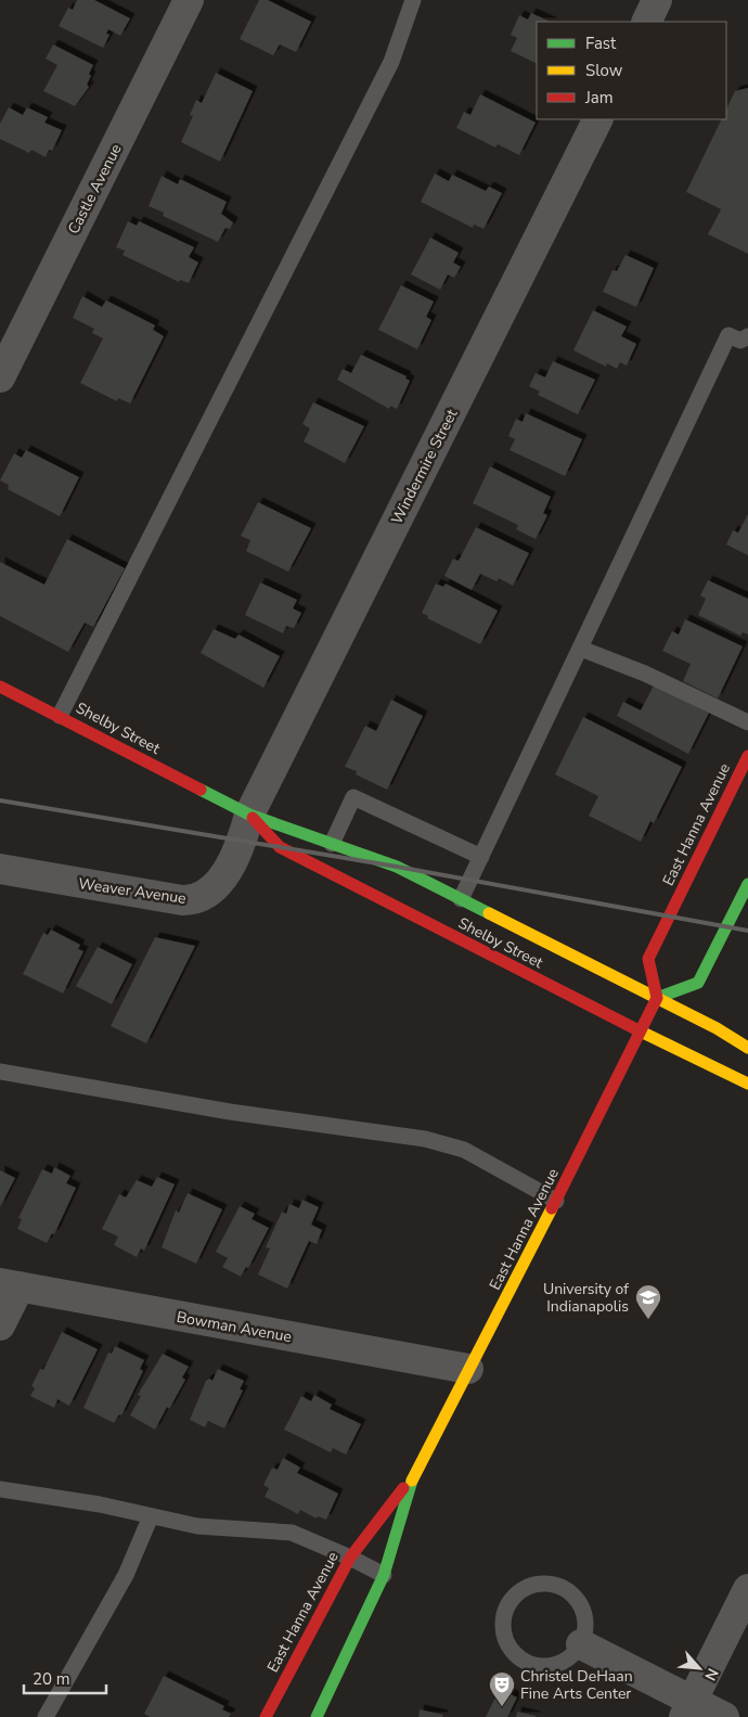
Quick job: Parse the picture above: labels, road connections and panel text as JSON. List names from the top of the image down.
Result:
{
  "streets": {
    "main road": ["Shelby Street", "East Hanna Avenue"],
    "street": [
      "Castle Avenue",
      "Windermire Street",
      "Weaver Avenue",
      "Bowman Avenue"
    ]
  },
  "crossings": [
    ["Windermire Street", "Shelby Street"],
    ["Windermire Street", "Weaver Avenue"],
    ["Shelby Street", "East Hanna Avenue"],
    ["Shelby Street", "Weaver Avenue"],
    ["East Hanna Avenue", "Bowman Avenue"]
  ],
  "places": {
    "school or university": ["University of Indianapolis"],
    "theatre": ["Christel DeHaan Fine Arts Center"]
  },
  "legend": ["Fast", "Slow", "Jam"],
  "scale_bar": "20 m",
  "north": "bottom right"
}
